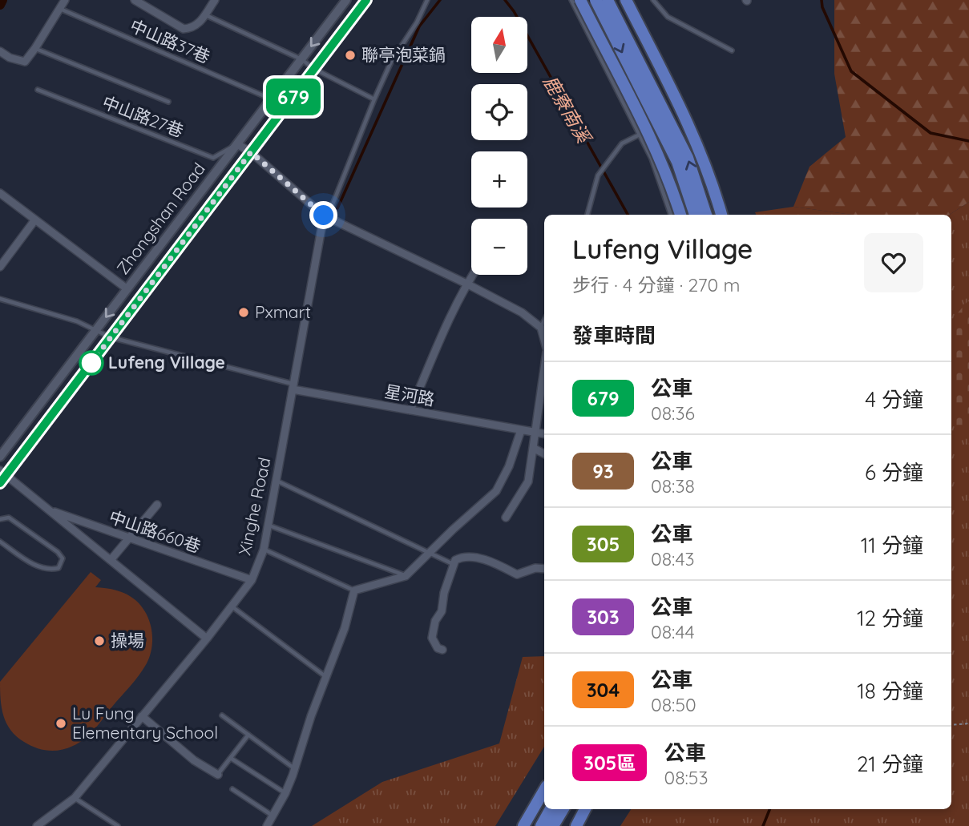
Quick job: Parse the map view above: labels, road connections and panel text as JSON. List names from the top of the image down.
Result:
{
  "streets": {
    "street": [
      "Zhongshan Road",
      "星河路",
      "Xinghe Road",
      "中山路660巷"
    ],
    "lane": ["中山路37巷", "中山路27巷"]
  },
  "crossings": [
    ["中山路37巷", "Zhongshan Road"],
    ["中山路27巷", "Zhongshan Road"],
    ["Zhongshan Road", "中山路660巷"],
    ["星河路", "Xinghe Road"],
    ["Xinghe Road", "中山路660巷"]
  ],
  "water": ["鹿寮南溪"],
  "places": [
    "聯亭泡菜鍋",
    "Pxmart",
    "Lufeng Village",
    "操場",
    "Lu Fung Elementary School"
  ],
  "lines": ["bus line 679"],
  "north": "top",
  "page": {
    "on_map": "679",
    "map_buttons": ["+", "−"],
    "heading": [
      ["Lufeng Village", "步行 · 4 分鐘 · 270 m"],
      "發車時間"
    ],
    "list": [
      {
        "mark": "679",
        "name": "公車",
        "note": "08:36",
        "value": "4 分鐘"
      },
      {
        "mark": "93",
        "name": "公車",
        "note": "08:38",
        "value": "6 分鐘"
      },
      {
        "mark": "305",
        "name": "公車",
        "note": "08:43",
        "value": "11 分鐘"
      },
      {
        "mark": "303",
        "name": "公車",
        "note": "08:44",
        "value": "12 分鐘"
      },
      {
        "mark": "304",
        "name": "公車",
        "note": "08:50",
        "value": "18 分鐘"
      },
      {
        "mark": "305區",
        "name": "公車",
        "note": "08:53",
        "value": "21 分鐘"
      }
    ]
  }
}
